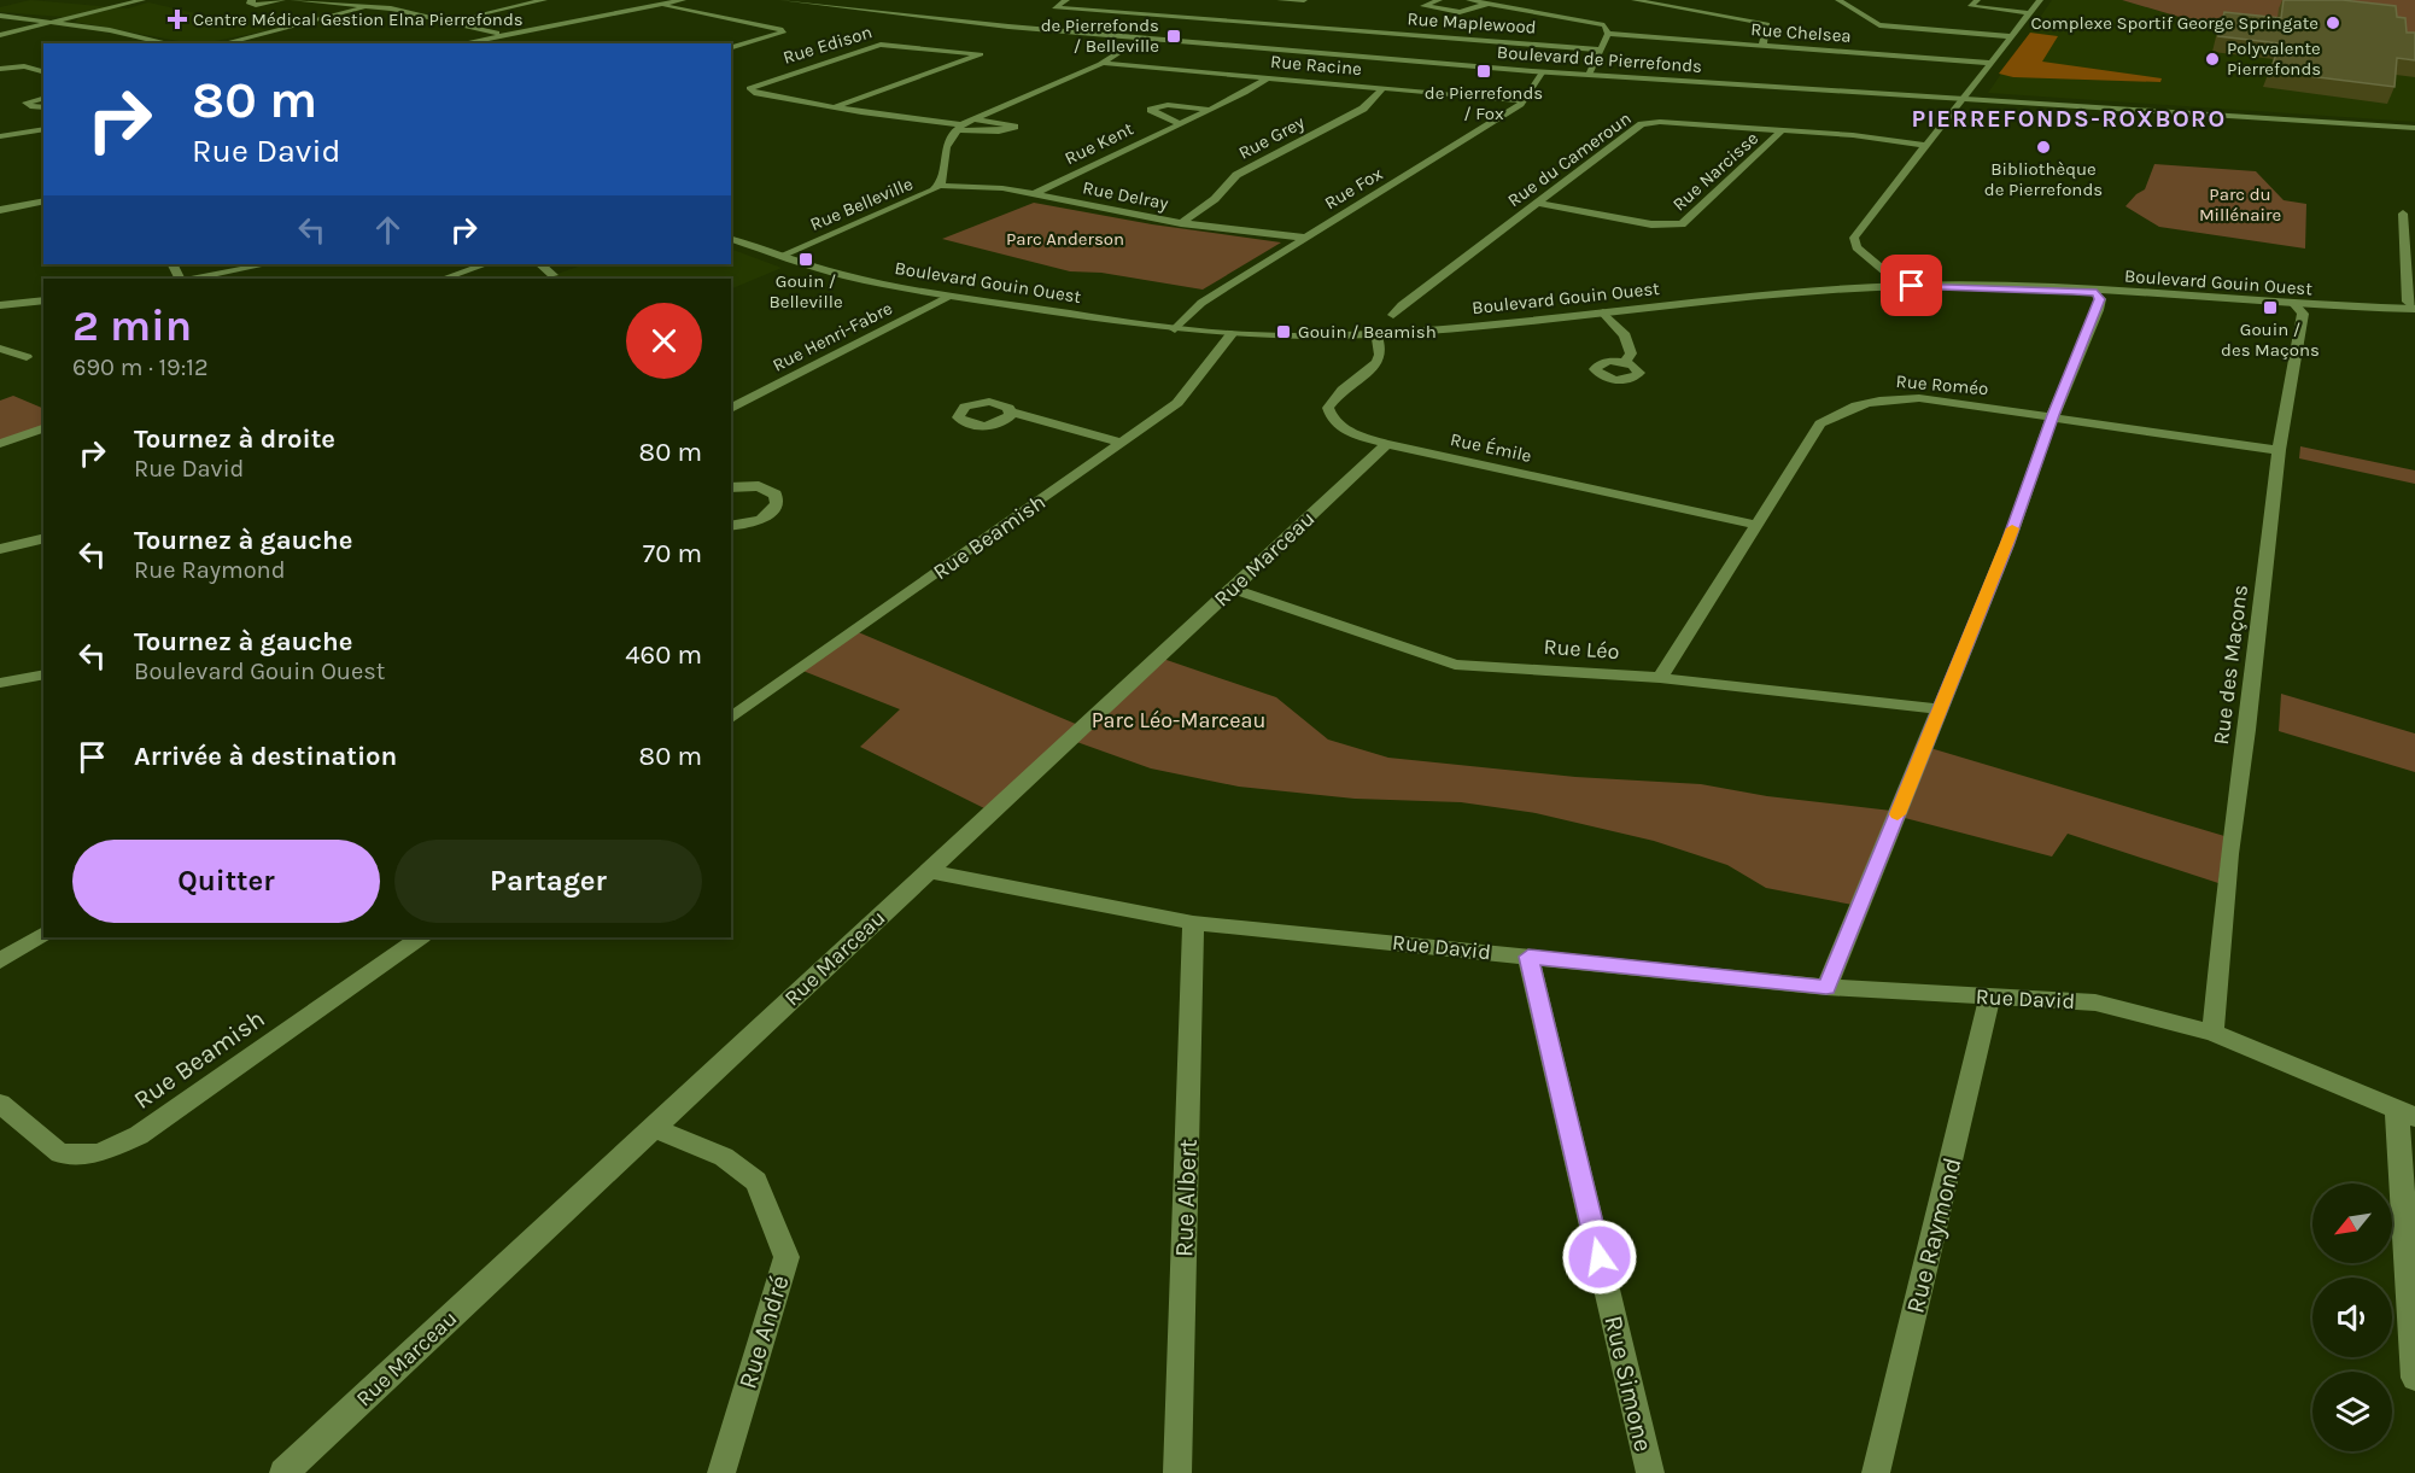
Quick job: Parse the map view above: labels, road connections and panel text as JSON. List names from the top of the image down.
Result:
{
  "streets": {
    "street": [
      "Rue Maplewood",
      "Rue Chelsea",
      "Rue Edison",
      "Boulevard de Pierrefonds",
      "Rue Racine",
      "Rue Grey",
      "Rue Kent",
      "Rue du Cameroun",
      "Rue Narcisse",
      "Rue Fox",
      "Rue Delray",
      "Rue Belleville",
      "Boulevard Gouin Ouest",
      "Rue Henri-Fabre",
      "Rue Roméo",
      "Rue Émile",
      "Rue Beamish",
      "Rue Marceau",
      "Rue Léo",
      "Rue des Maçons",
      "Rue David",
      "Rue Albert",
      "Rue Raymond",
      "Rue André",
      "Rue Simone"
    ]
  },
  "crossings": [
    ["Rue Edison", "Rue Belleville"],
    ["Boulevard de Pierrefonds", "Rue Fox"],
    ["Rue Racine", "Rue Grey"],
    ["Rue Racine", "Rue Kent"],
    ["Rue Racine", "Rue Fox"],
    ["Rue Grey", "Rue Delray"],
    ["Rue Kent", "Rue Delray"],
    ["Rue du Cameroun", "Rue Narcisse"],
    ["Rue Fox", "Rue Delray"],
    ["Rue Fox", "Boulevard Gouin Ouest"],
    ["Rue Delray", "Rue Belleville"],
    ["Rue Belleville", "Boulevard Gouin Ouest"],
    ["Boulevard Gouin Ouest", "Rue Henri-Fabre"],
    ["Boulevard Gouin Ouest", "Rue Émile"],
    ["Boulevard Gouin Ouest", "Rue Beamish"],
    ["Boulevard Gouin Ouest", "Rue des Maçons"],
    ["Rue Roméo", "Rue Émile"],
    ["Rue Roméo", "Rue Léo"],
    ["Rue Roméo", "Rue des Maçons"],
    ["Rue Émile", "Rue Marceau"],
    ["Rue Marceau", "Rue Léo"],
    ["Rue Marceau", "Rue David"],
    ["Rue Marceau", "Rue André"],
    ["Rue des Maçons", "Rue David"],
    ["Rue David", "Rue Albert"],
    ["Rue David", "Rue Raymond"],
    ["Rue David", "Rue Simone"]
  ],
  "districts": ["PIERREFONDS-ROXBORO"],
  "parks": ["Parc du Millénaire", "Parc Anderson", "Parc Léo-Marceau"],
  "places": {
    "health": ["Centre Médical Gestion Elna Pierrefonds"],
    "other": ["Complexe Sportif George Springate", "Polyvalente Pierrefonds", "Bibliothèque de Pierrefonds"],
    "transit": [
      "de Pierrefonds / Belleville",
      "de Pierrefonds / Fox",
      "Gouin / Belleville",
      "Gouin / des Maçons",
      "Gouin / Beamish"
    ]
  },
  "north": "bottom left",
  "page": {
    "turn": ["80 m", "Rue David"],
    "heading": ["2 min", "690 m · 19:12"],
    "list": [
      {
        "name": "Tournez à droite",
        "note": "Rue David",
        "value": "80 m"
      },
      {
        "name": "Tournez à gauche",
        "note": "Rue Raymond",
        "value": "70 m"
      },
      {
        "name": "Tournez à gauche",
        "note": "Boulevard Gouin Ouest",
        "value": "460 m"
      },
      {
        "name": "Arrivée à destination",
        "value": "80 m"
      }
    ],
    "buttons": ["Quitter", "Partager"]
  }
}
